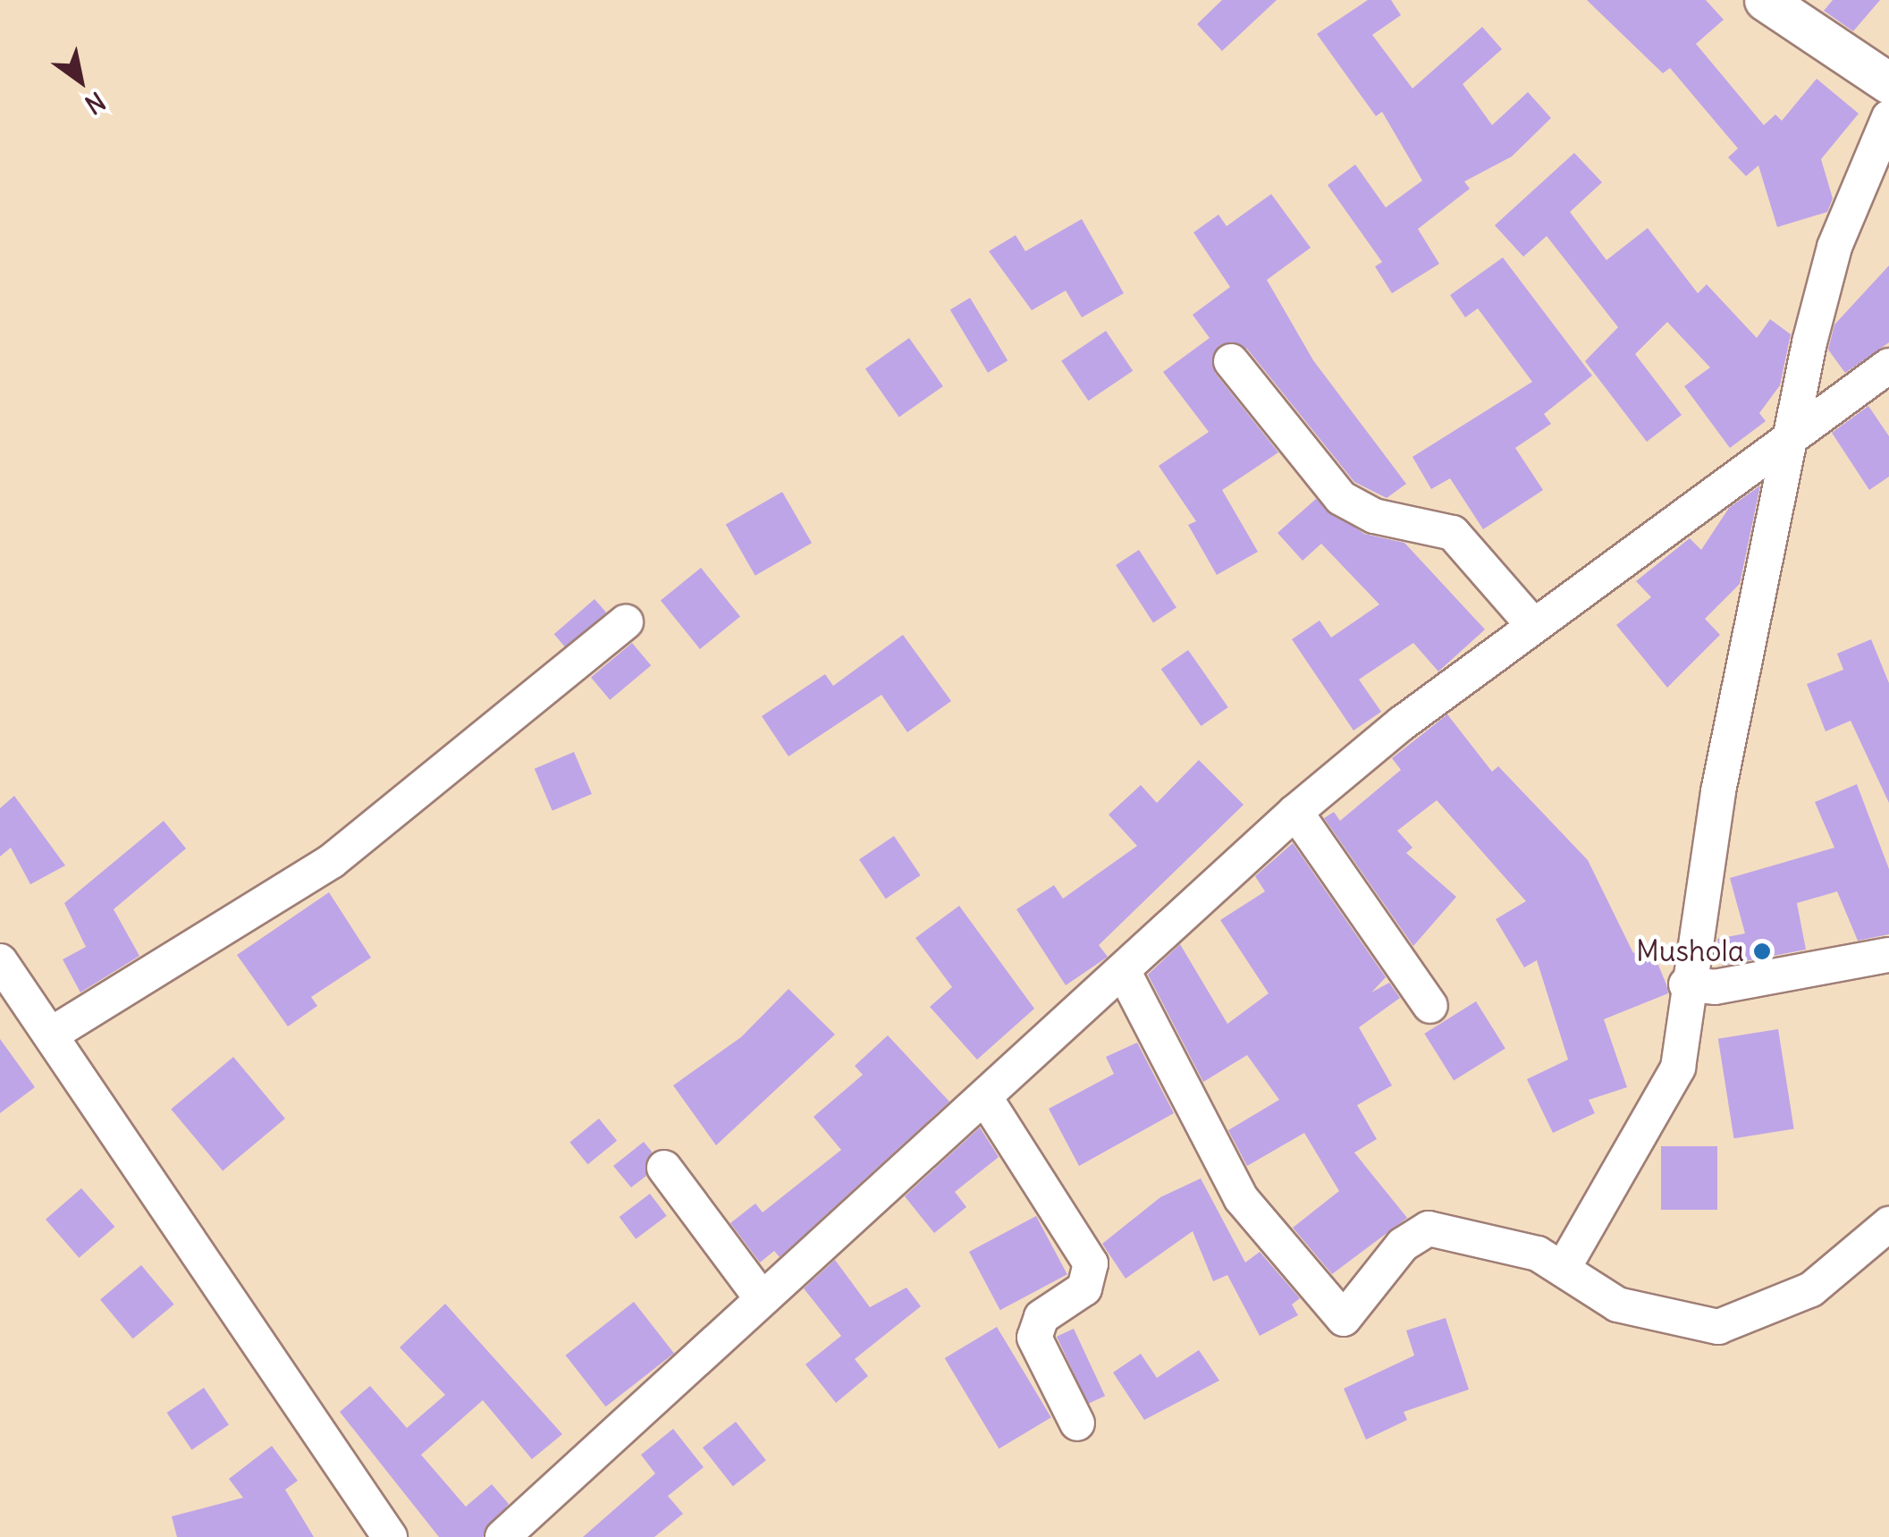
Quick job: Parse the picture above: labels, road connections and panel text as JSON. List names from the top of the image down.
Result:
{
  "places": ["Mushola"],
  "north": "bottom right"
}
